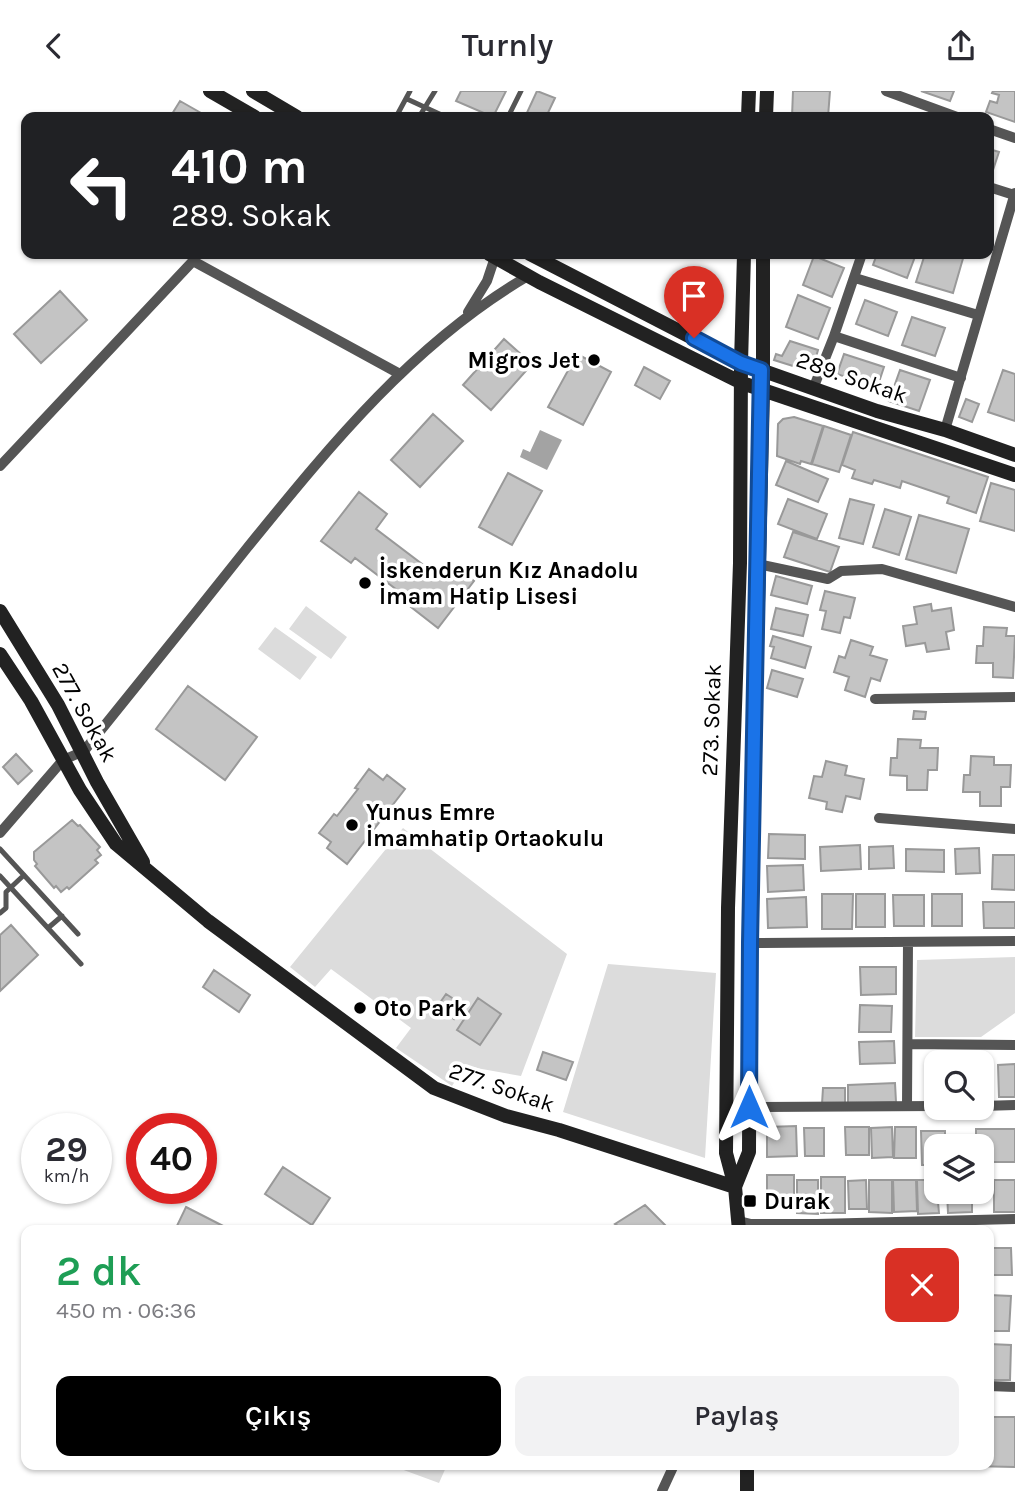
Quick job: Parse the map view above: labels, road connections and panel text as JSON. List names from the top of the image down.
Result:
{
  "streets": {
    "street": ["289. Sokak", "277. Sokak", "273. Sokak"]
  },
  "crossings": [
    ["289. Sokak", "273. Sokak"],
    ["277. Sokak", "273. Sokak"]
  ],
  "places": {
    "other": [
      "Migros Jet",
      "İskenderun Kız Anadolu İmam Hatip Lisesi",
      "Yunus Emre İmamhatip Ortaokulu",
      "Oto Park"
    ],
    "transit": ["Durak"]
  },
  "page": {
    "header": "Turnly",
    "turn": ["410 m", "289. Sokak"],
    "speed": "29 km/h",
    "limit": "40",
    "heading": ["2 dk", "450 m · 06:36"],
    "buttons": ["Çıkış", "Paylaş"]
  }
}
